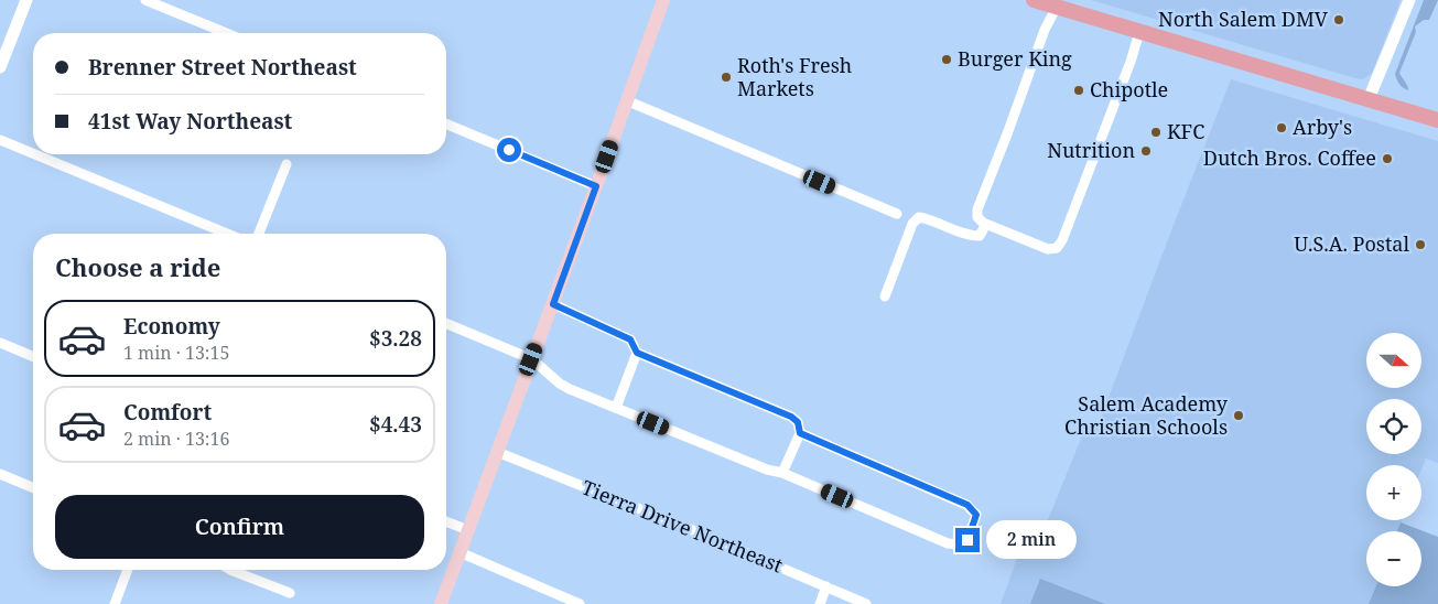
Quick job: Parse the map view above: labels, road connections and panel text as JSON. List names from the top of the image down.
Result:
{
  "streets": {
    "street": ["Tierra Drive Northeast"]
  },
  "places": [
    "North Salem DMV",
    "Burger King",
    "Roth's Fresh Markets",
    "Chipotle",
    "Arby's",
    "KFC",
    "Nutrition",
    "Dutch Bros. Coffee",
    "U.S.A. Postal",
    "Salem Academy Christian Schools"
  ],
  "north": "right",
  "page": {
    "banner": ["Brenner Street Northeast", "41st Way Northeast"],
    "heading": "Choose a ride",
    "list": [
      {
        "name": "Economy",
        "note": "1 min · 13:15",
        "value": "$3.28"
      },
      {
        "name": "Comfort",
        "note": "2 min · 13:16",
        "value": "$4.43"
      }
    ],
    "map_buttons": ["+", "−"],
    "buttons": "Confirm",
    "bubble": "2 min"
  }
}
